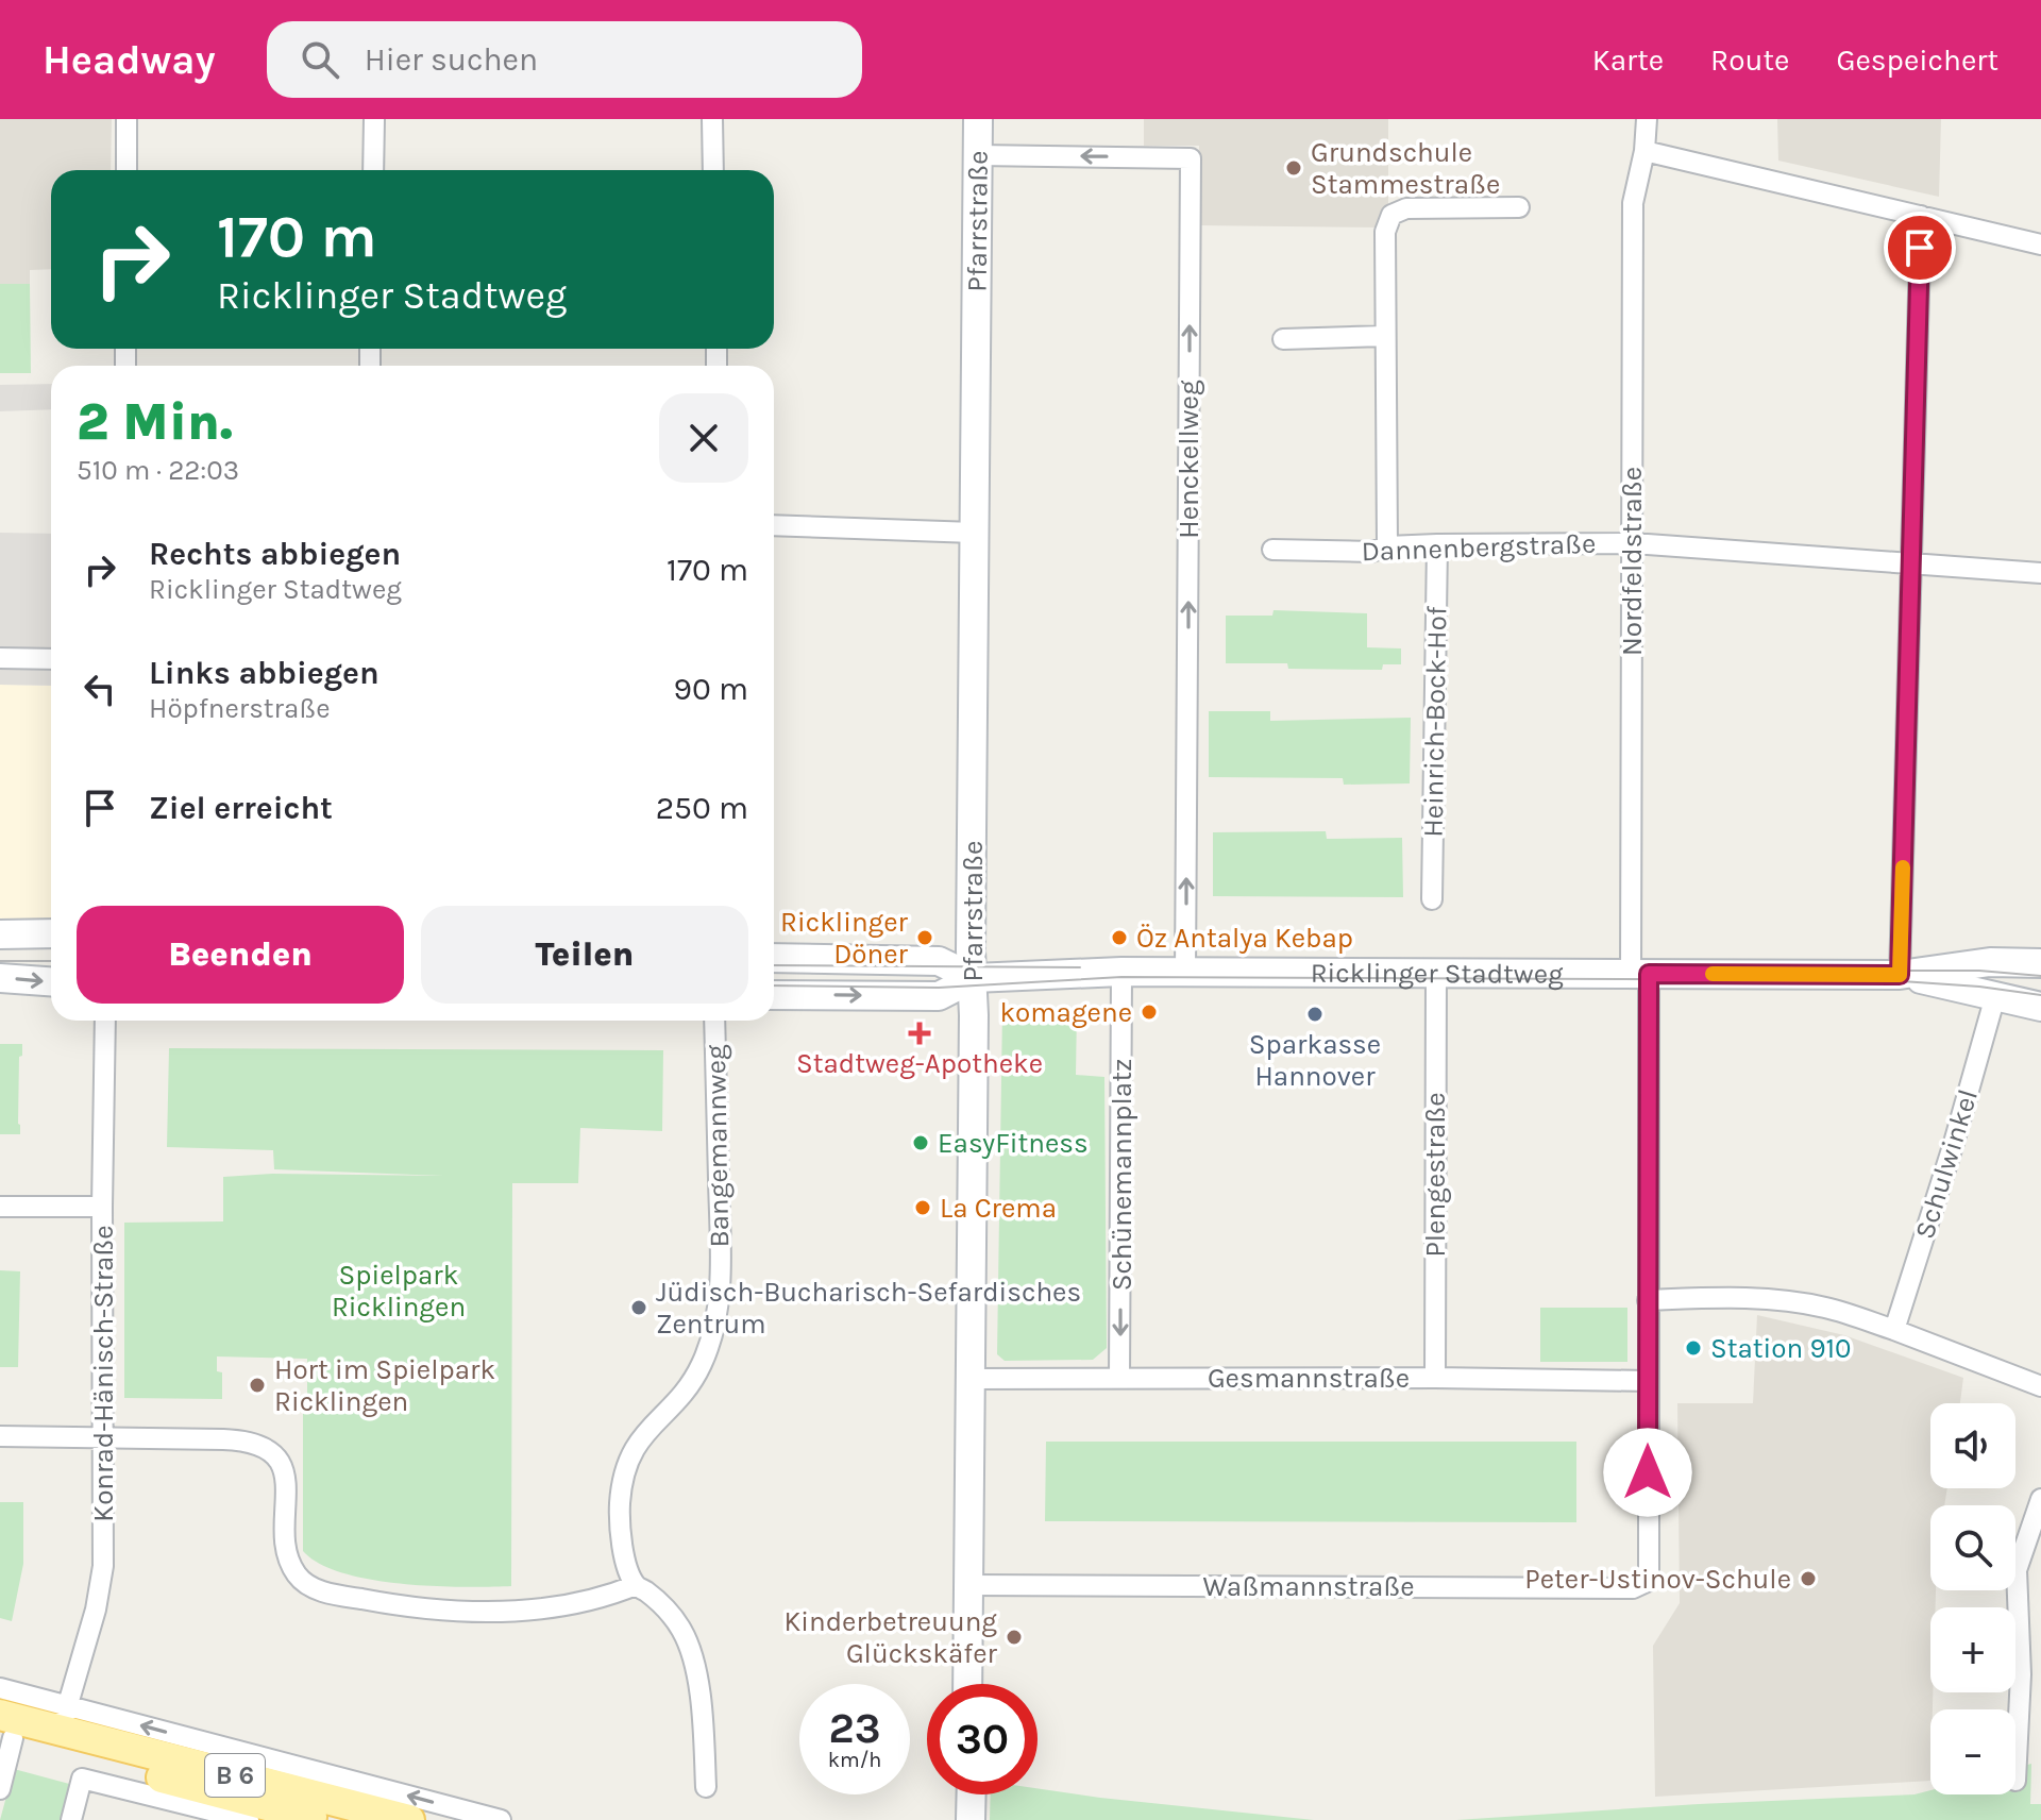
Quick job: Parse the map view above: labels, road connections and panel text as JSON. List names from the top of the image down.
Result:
{
  "streets": {
    "main road": ["B 6"],
    "street": [
      "Pfarrstraße",
      "Henckellweg",
      "Dannenbergstraße",
      "Nordfeldstraße",
      "Heinrich-Bock-Hof",
      "Ricklinger Stadtweg",
      "Bangemannweg",
      "Schulwinkel",
      "Schünemannplatz",
      "Plengestraße",
      "Konrad-Hänisch-Straße",
      "Gesmannstraße",
      "Waßmannstraße"
    ]
  },
  "crossings": [
    ["Pfarrstraße", "Henckellweg"],
    ["Pfarrstraße", "Ricklinger Stadtweg"],
    ["Pfarrstraße", "Gesmannstraße"],
    ["Pfarrstraße", "Waßmannstraße"],
    ["Henckellweg", "Ricklinger Stadtweg"],
    ["Dannenbergstraße", "Nordfeldstraße"],
    ["Dannenbergstraße", "Heinrich-Bock-Hof"],
    ["Nordfeldstraße", "Ricklinger Stadtweg"],
    ["Nordfeldstraße", "Gesmannstraße"],
    ["Nordfeldstraße", "Waßmannstraße"],
    ["Ricklinger Stadtweg", "Schulwinkel"],
    ["Ricklinger Stadtweg", "Schünemannplatz"],
    ["Ricklinger Stadtweg", "Plengestraße"],
    ["Schünemannplatz", "Gesmannstraße"],
    ["Plengestraße", "Gesmannstraße"],
    ["Konrad-Hänisch-Straße", "B 6"]
  ],
  "one_way": ["Henckellweg", "Schünemannplatz"],
  "parks": ["Spielpark Ricklingen"],
  "places": {
    "other": [
      "Grundschule Stammestraße",
      "Ricklinger Döner",
      "Öz Antalya Kebap",
      "komagene",
      "Sparkasse Hannover",
      "EasyFitness",
      "La Crema",
      "Jüdisch-Bucharisch-Sefardisches Zentrum",
      "Station 910",
      "Hort im Spielpark Ricklingen",
      "Peter-Ustinov-Schule",
      "Kinderbetreuung Glückskäfer"
    ],
    "health": ["Stadtweg-Apotheke"]
  },
  "page": {
    "header": "Headway",
    "search": "Hier suchen",
    "nav": ["Karte", "Route", "Gespeichert"],
    "turn": ["170 m", "Ricklinger Stadtweg"],
    "heading": ["2 Min.", "510 m · 22:03"],
    "list": [
      {
        "name": "Rechts abbiegen",
        "note": "Ricklinger Stadtweg",
        "value": "170 m"
      },
      {
        "name": "Links abbiegen",
        "note": "Höpfnerstraße",
        "value": "90 m"
      },
      {
        "name": "Ziel erreicht",
        "value": "250 m"
      }
    ],
    "buttons": ["Beenden", "Teilen"],
    "map_buttons": ["+", "−"],
    "speed": "23 km/h",
    "limit": "30"
  }
}
